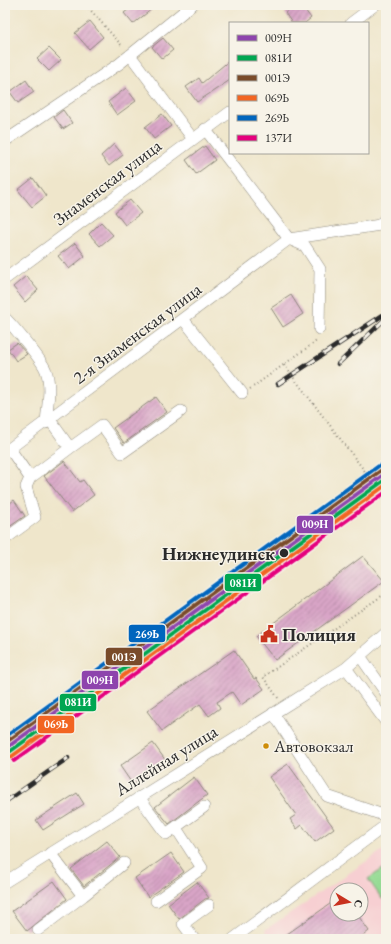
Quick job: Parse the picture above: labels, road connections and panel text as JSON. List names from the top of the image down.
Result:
{
  "streets": {
    "street": ["Знаменская улица", "2-я Знаменская улица", "Аллейная улица"]
  },
  "places": {
    "other": ["Нижнеудинск", "Автовокзал"],
    "public building": ["Полиция"]
  },
  "lines": [
    "transit line 269Ь",
    "transit line 001Э",
    "transit line 009Н",
    "transit line 081И",
    "transit line 069Ь",
    "transit line 137И"
  ],
  "legend": [
    "009Н",
    "081И",
    "001Э",
    "069Ь",
    "269Ь",
    "137И"
  ],
  "north": "right"
}
